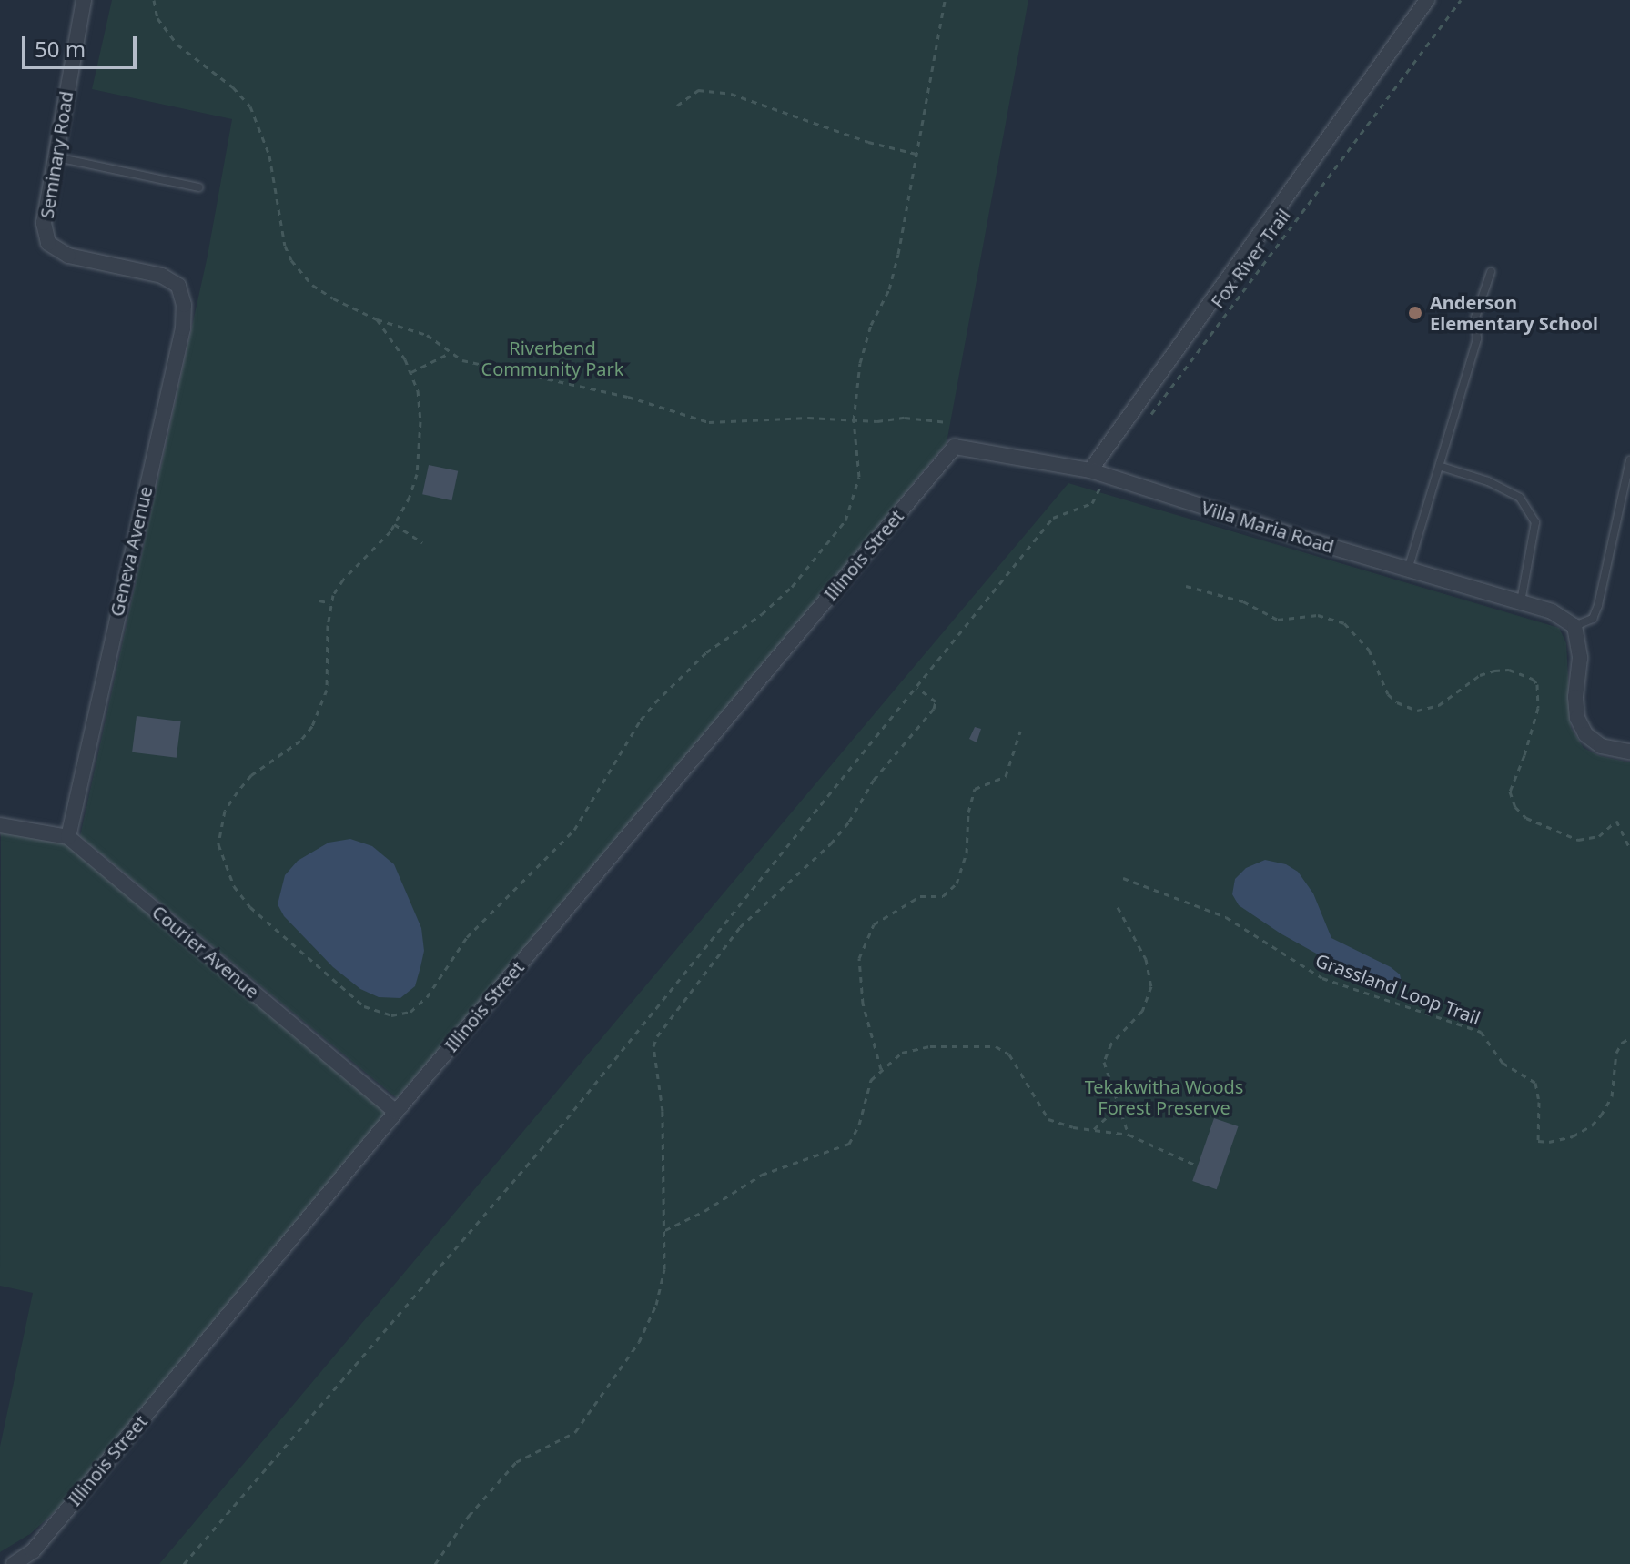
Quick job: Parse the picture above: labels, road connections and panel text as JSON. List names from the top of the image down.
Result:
{
  "streets": {
    "street": [
      "Seminary Road",
      "Villa Maria Road",
      "Geneva Avenue",
      "Illinois Street",
      "Courier Avenue"
    ],
    "path": ["Fox River Trail", "Grassland Loop Trail"]
  },
  "crossings": [
    ["Seminary Road", "Geneva Avenue"],
    ["Villa Maria Road", "Illinois Street"],
    ["Geneva Avenue", "Courier Avenue"],
    ["Illinois Street", "Courier Avenue"]
  ],
  "parks": ["Riverbend Community Park", "Tekakwitha Woods Forest Preserve"],
  "places": ["Anderson Elementary School"],
  "scale_bar": "50 m"
}
